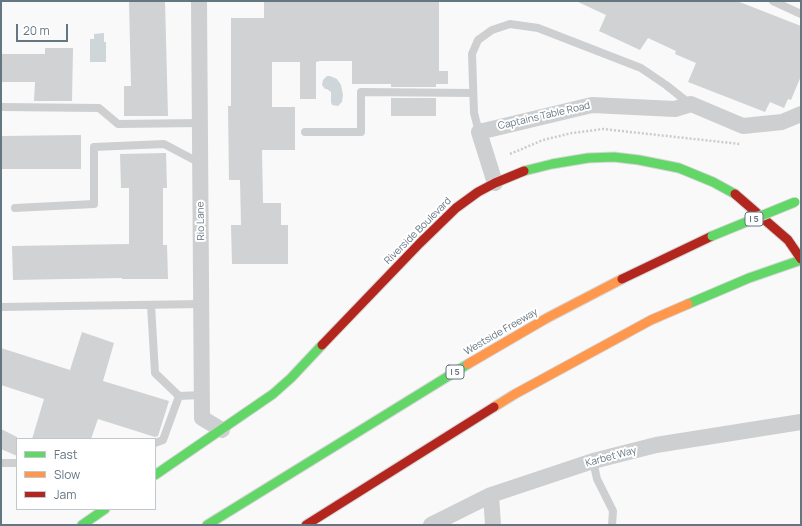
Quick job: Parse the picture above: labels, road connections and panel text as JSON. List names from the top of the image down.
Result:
{
  "streets": {
    "main road": ["I 5", "Riverside Boulevard", "Westside Freeway"],
    "street": ["Captains Table Road", "Rio Lane", "Karbet Way"]
  },
  "crossings": [
    ["Rio Lane", "Riverside Boulevard"]
  ],
  "legend": ["Fast", "Slow", "Jam"],
  "scale_bar": "20 m"
}
